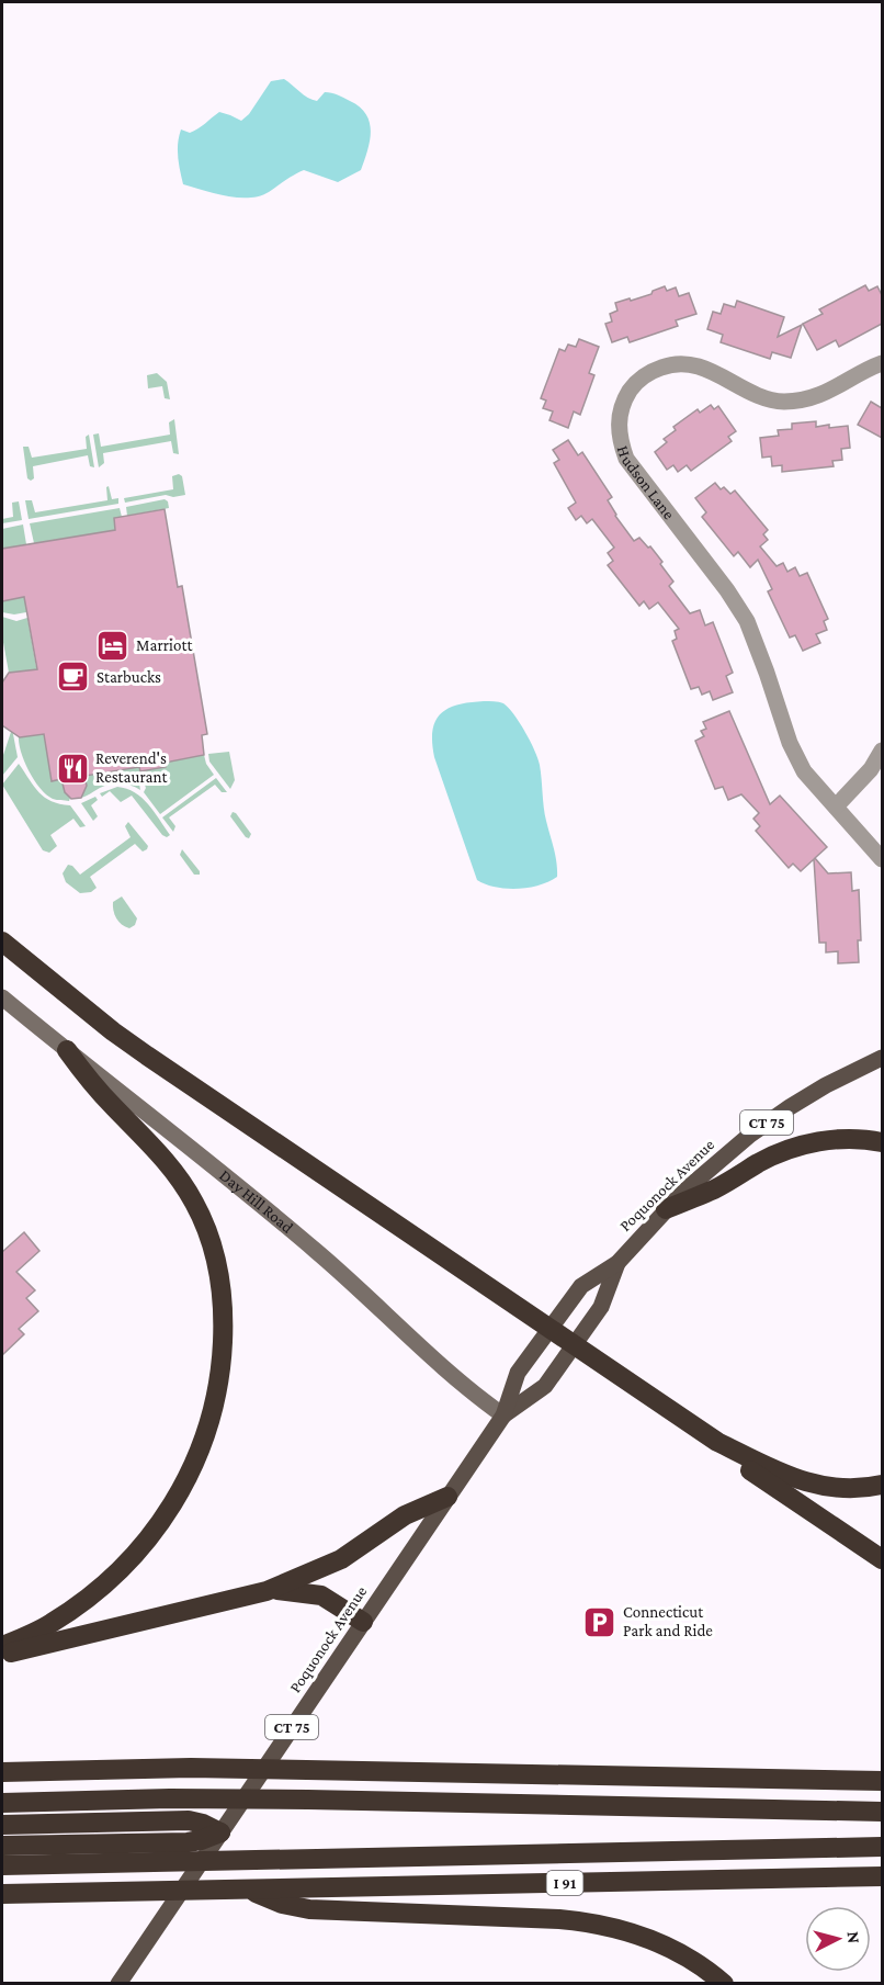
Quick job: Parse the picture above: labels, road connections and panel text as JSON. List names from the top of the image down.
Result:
{
  "streets": {
    "highway": ["I 91"],
    "main road": ["CT 75", "Poquonock Avenue", "Day Hill Road"],
    "street": ["Hudson Lane"]
  },
  "crossings": [
    ["Poquonock Avenue", "Day Hill Road"]
  ],
  "places": {
    "hotel": ["Marriott"],
    "cafe": ["Starbucks"],
    "restaurant": ["Reverend's Restaurant"],
    "parking": ["Connecticut Park and Ride"]
  },
  "north": "right"
}
